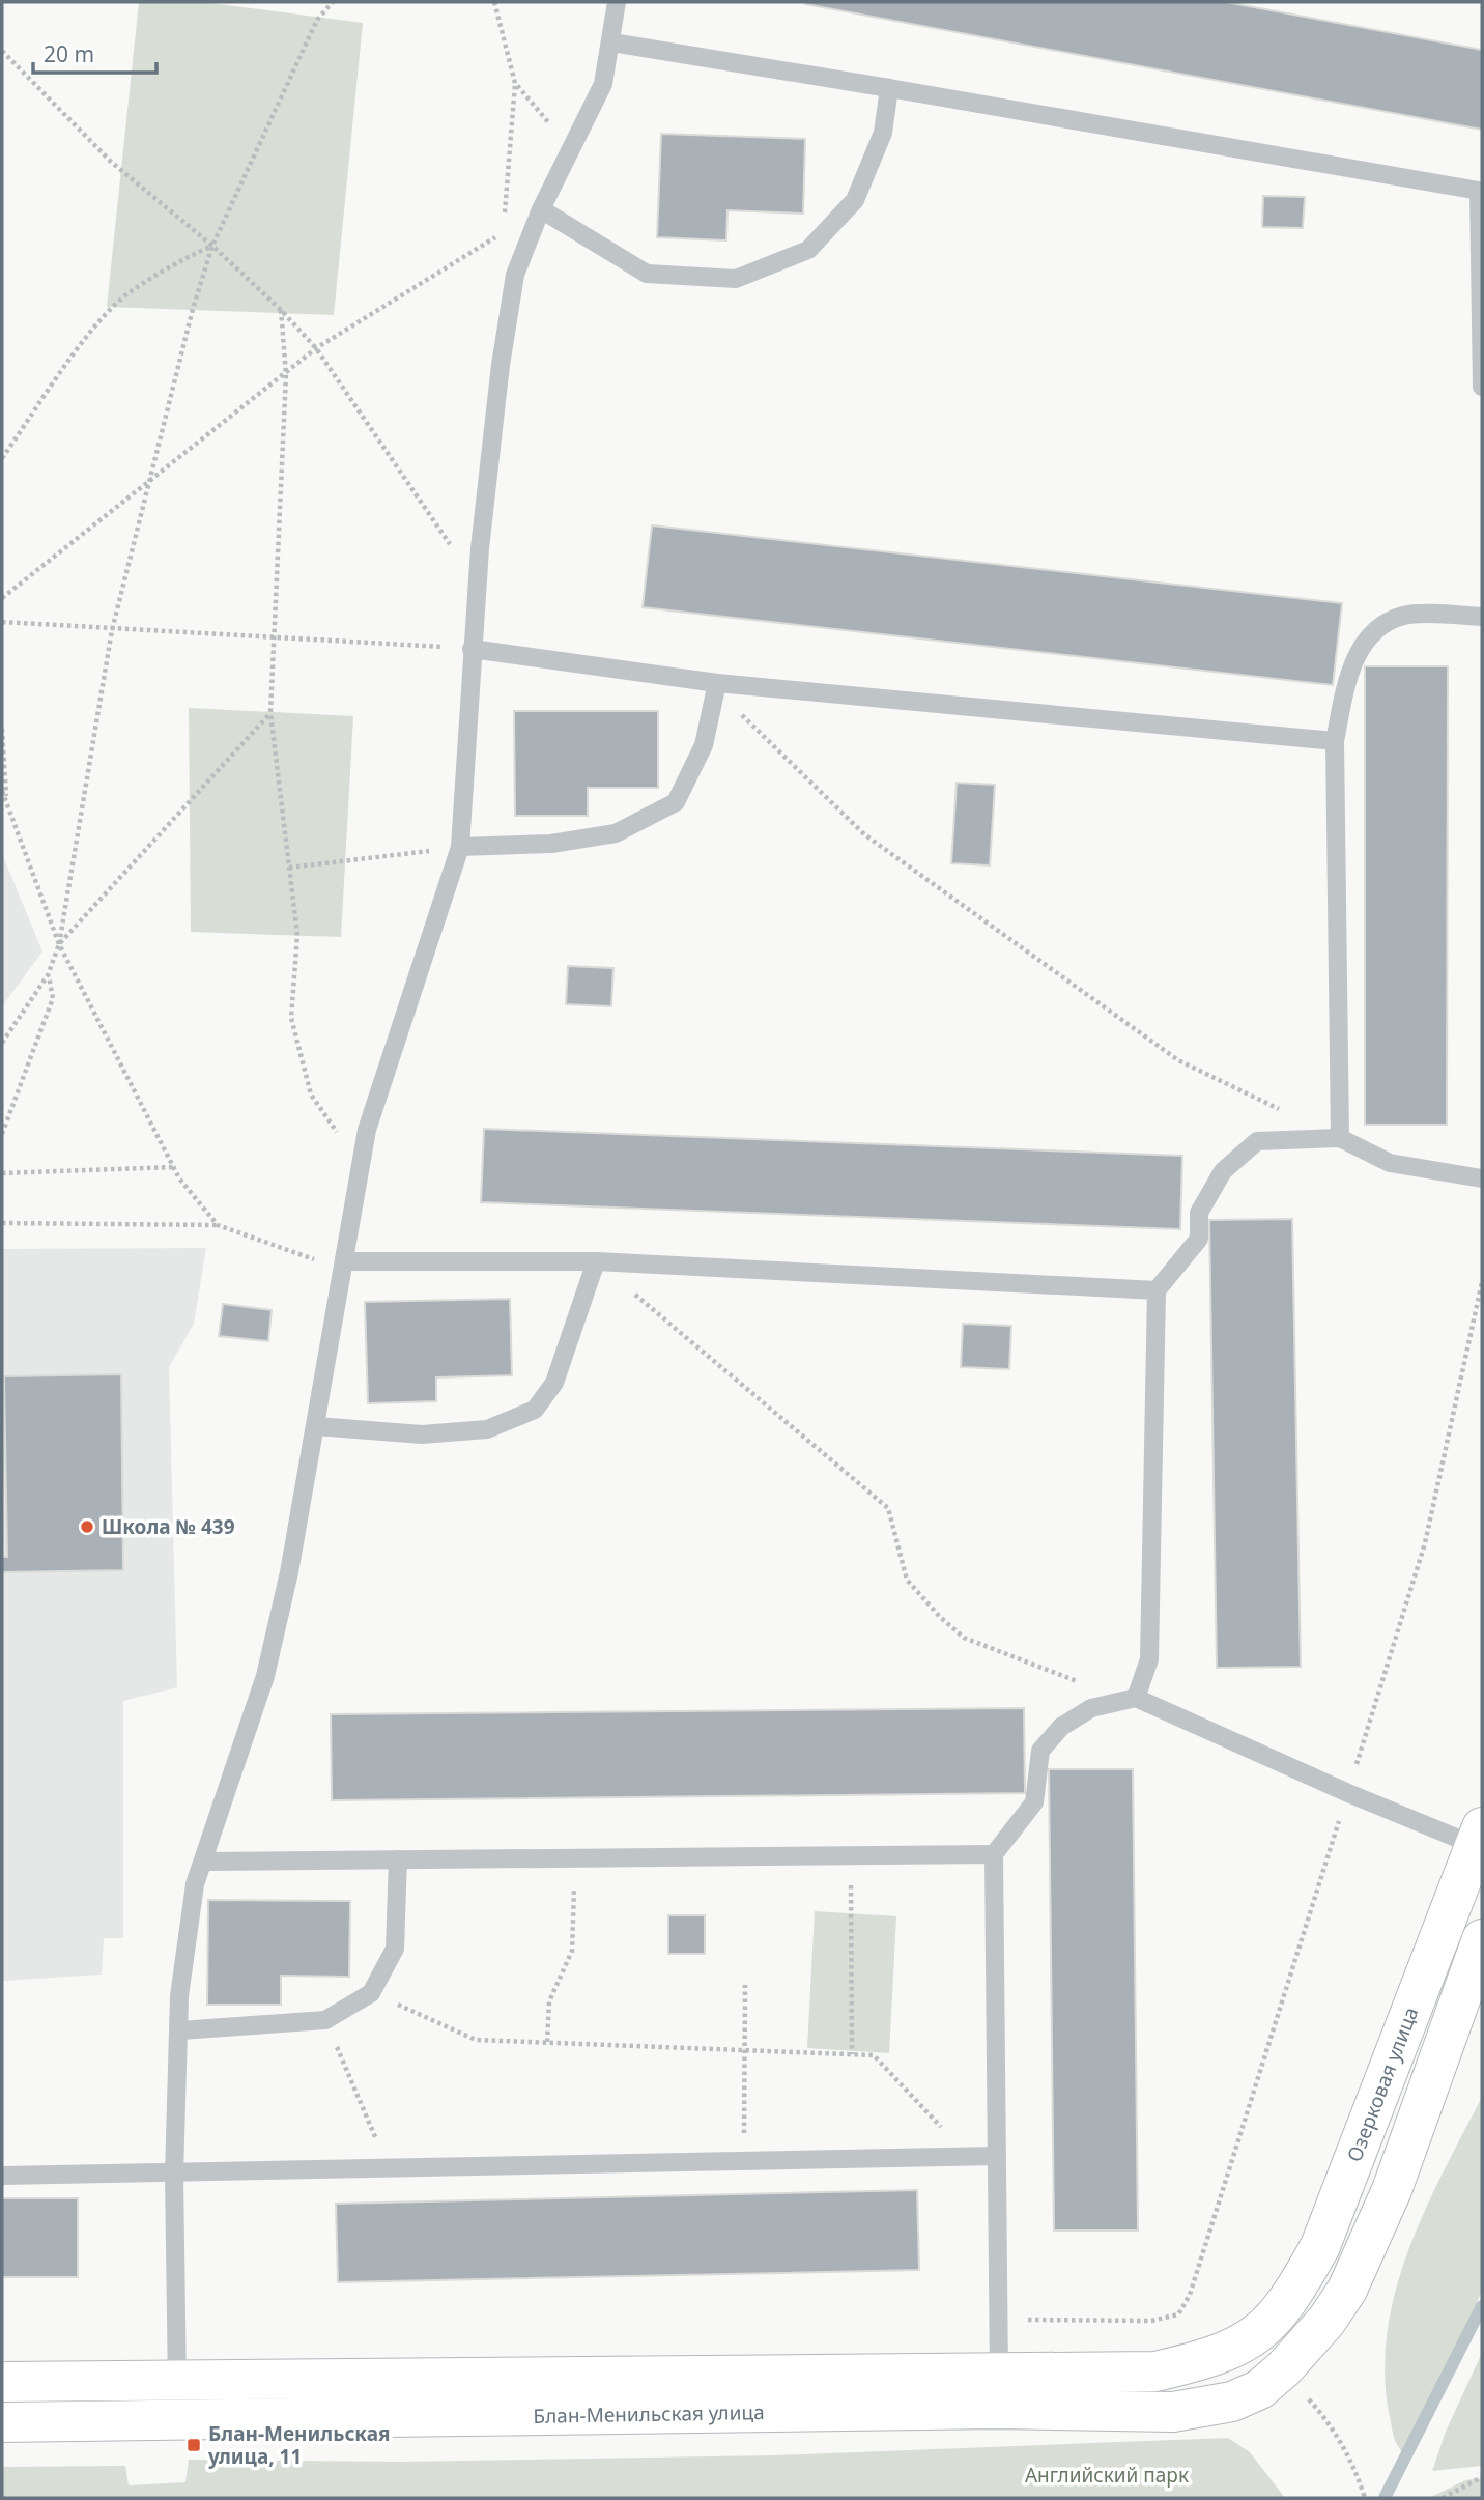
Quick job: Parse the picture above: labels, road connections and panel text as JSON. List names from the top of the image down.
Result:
{
  "streets": {
    "street": ["Озерковая улица", "Блан-Менильская улица"]
  },
  "crossings": [
    ["Озерковая улица", "Блан-Менильская улица"]
  ],
  "parks": ["Английский парк"],
  "places": {
    "other": ["Школа № 439"],
    "transit": ["Блан-Менильская улица, 11"]
  },
  "scale_bar": "20 m"
}
